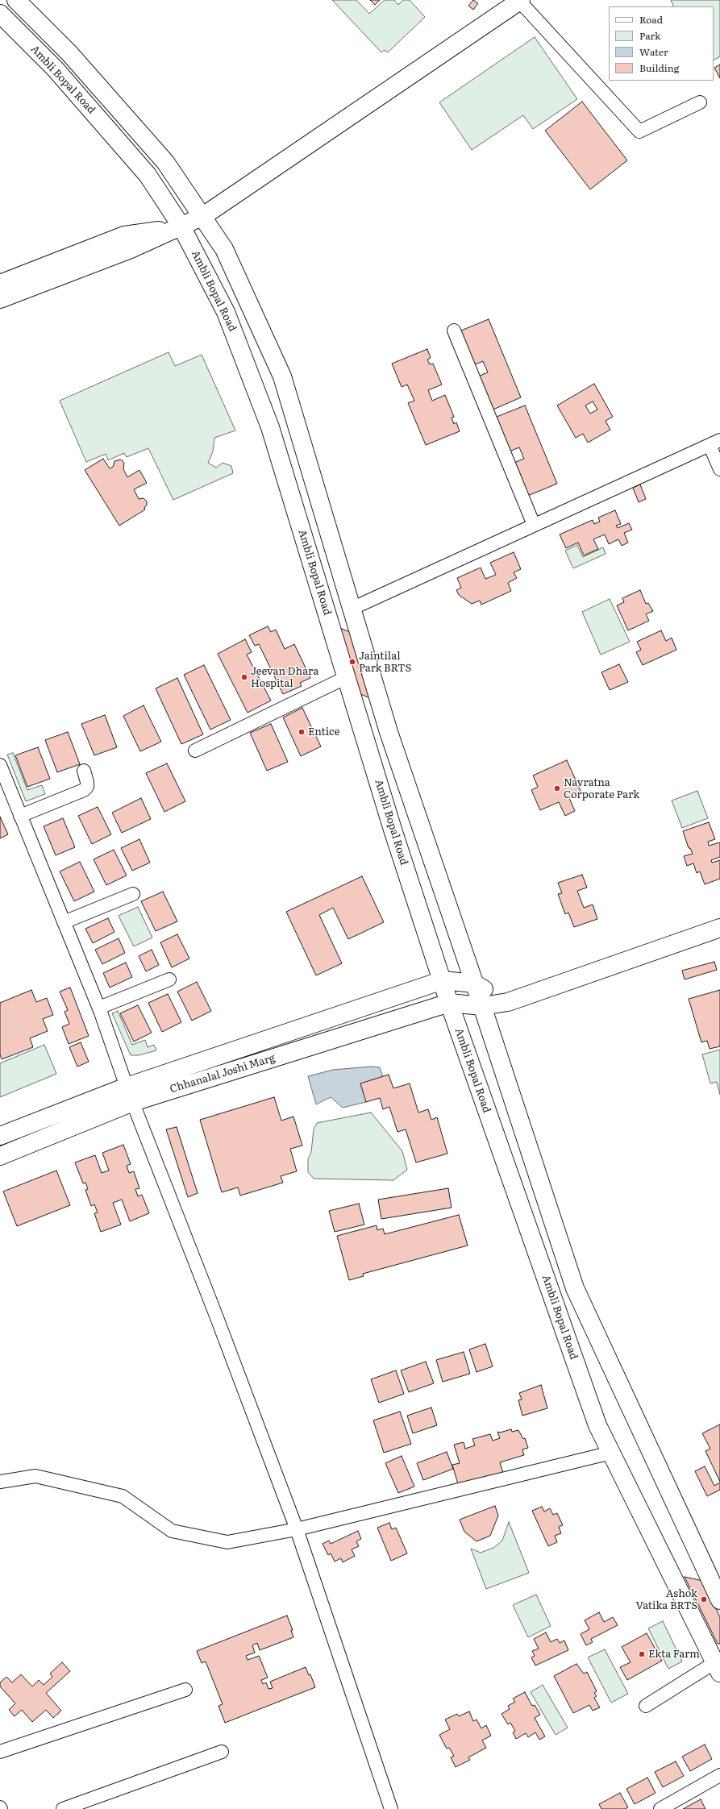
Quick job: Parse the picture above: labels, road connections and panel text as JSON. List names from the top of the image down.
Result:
{
  "streets": {
    "street": ["Ambli Bopal Road", "Chhanalal Joshi Marg"]
  },
  "crossings": [
    ["Ambli Bopal Road", "Chhanalal Joshi Marg"]
  ],
  "places": [
    "Jaintilal Park BRTS",
    "Jeevan Dhara Hospital",
    "Entice",
    "Navratna Corporate Park",
    "Ashok Vatika BRTS",
    "Ekta Farm"
  ],
  "legend": [
    "Road",
    "Park",
    "Water",
    "Building"
  ]
}
